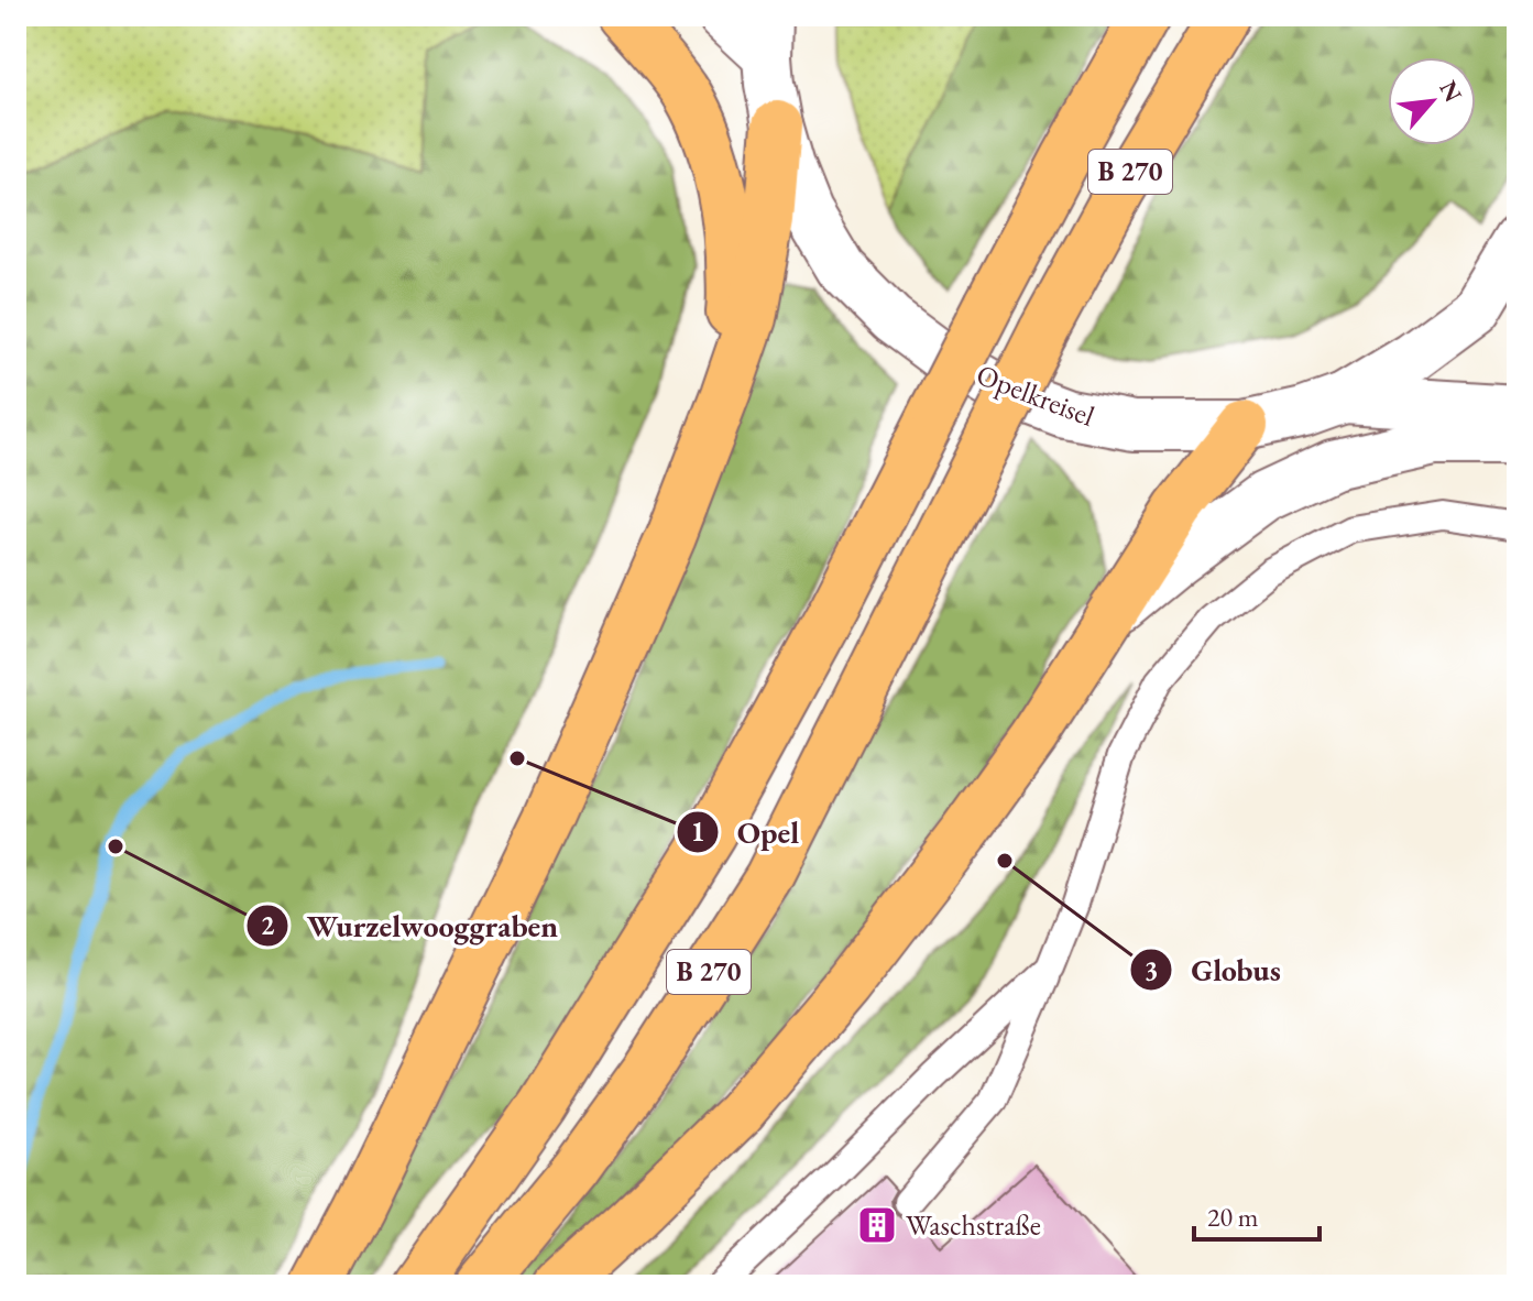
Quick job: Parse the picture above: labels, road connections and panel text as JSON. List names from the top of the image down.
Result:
{
  "streets": {
    "highway": ["B 270"],
    "street": ["Opelkreisel"]
  },
  "places": {
    "other": ["Opel", "Wurzelwooggraben", "Globus"],
    "building": ["Waschstraße"]
  },
  "scale_bar": "20 m",
  "north": "top right"
}
